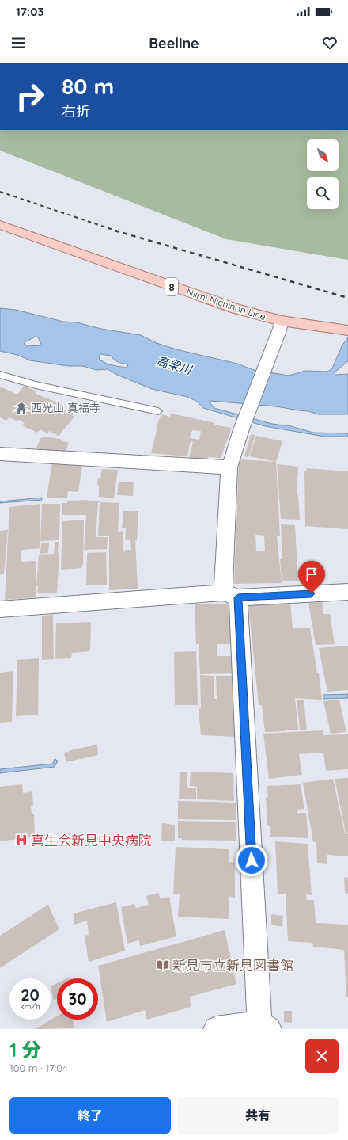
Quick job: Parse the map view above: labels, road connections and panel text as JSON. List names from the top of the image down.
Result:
{
  "streets": {
    "main road": ["8", "Niimi Nichinan Line"]
  },
  "water": ["高梁川"],
  "places": {
    "temple": ["西光山 真福寺"],
    "hospital": ["真生会新見中央病院"],
    "library": ["新見市立新見図書館"]
  },
  "north": "bottom right",
  "page": {
    "status": "17:03",
    "header": "Beeline",
    "turn": ["80 m", "右折"],
    "speed": "20 km/h",
    "limit": "30",
    "heading": ["1 分", "100 m · 17:04"],
    "buttons": ["終了", "共有"]
  }
}
